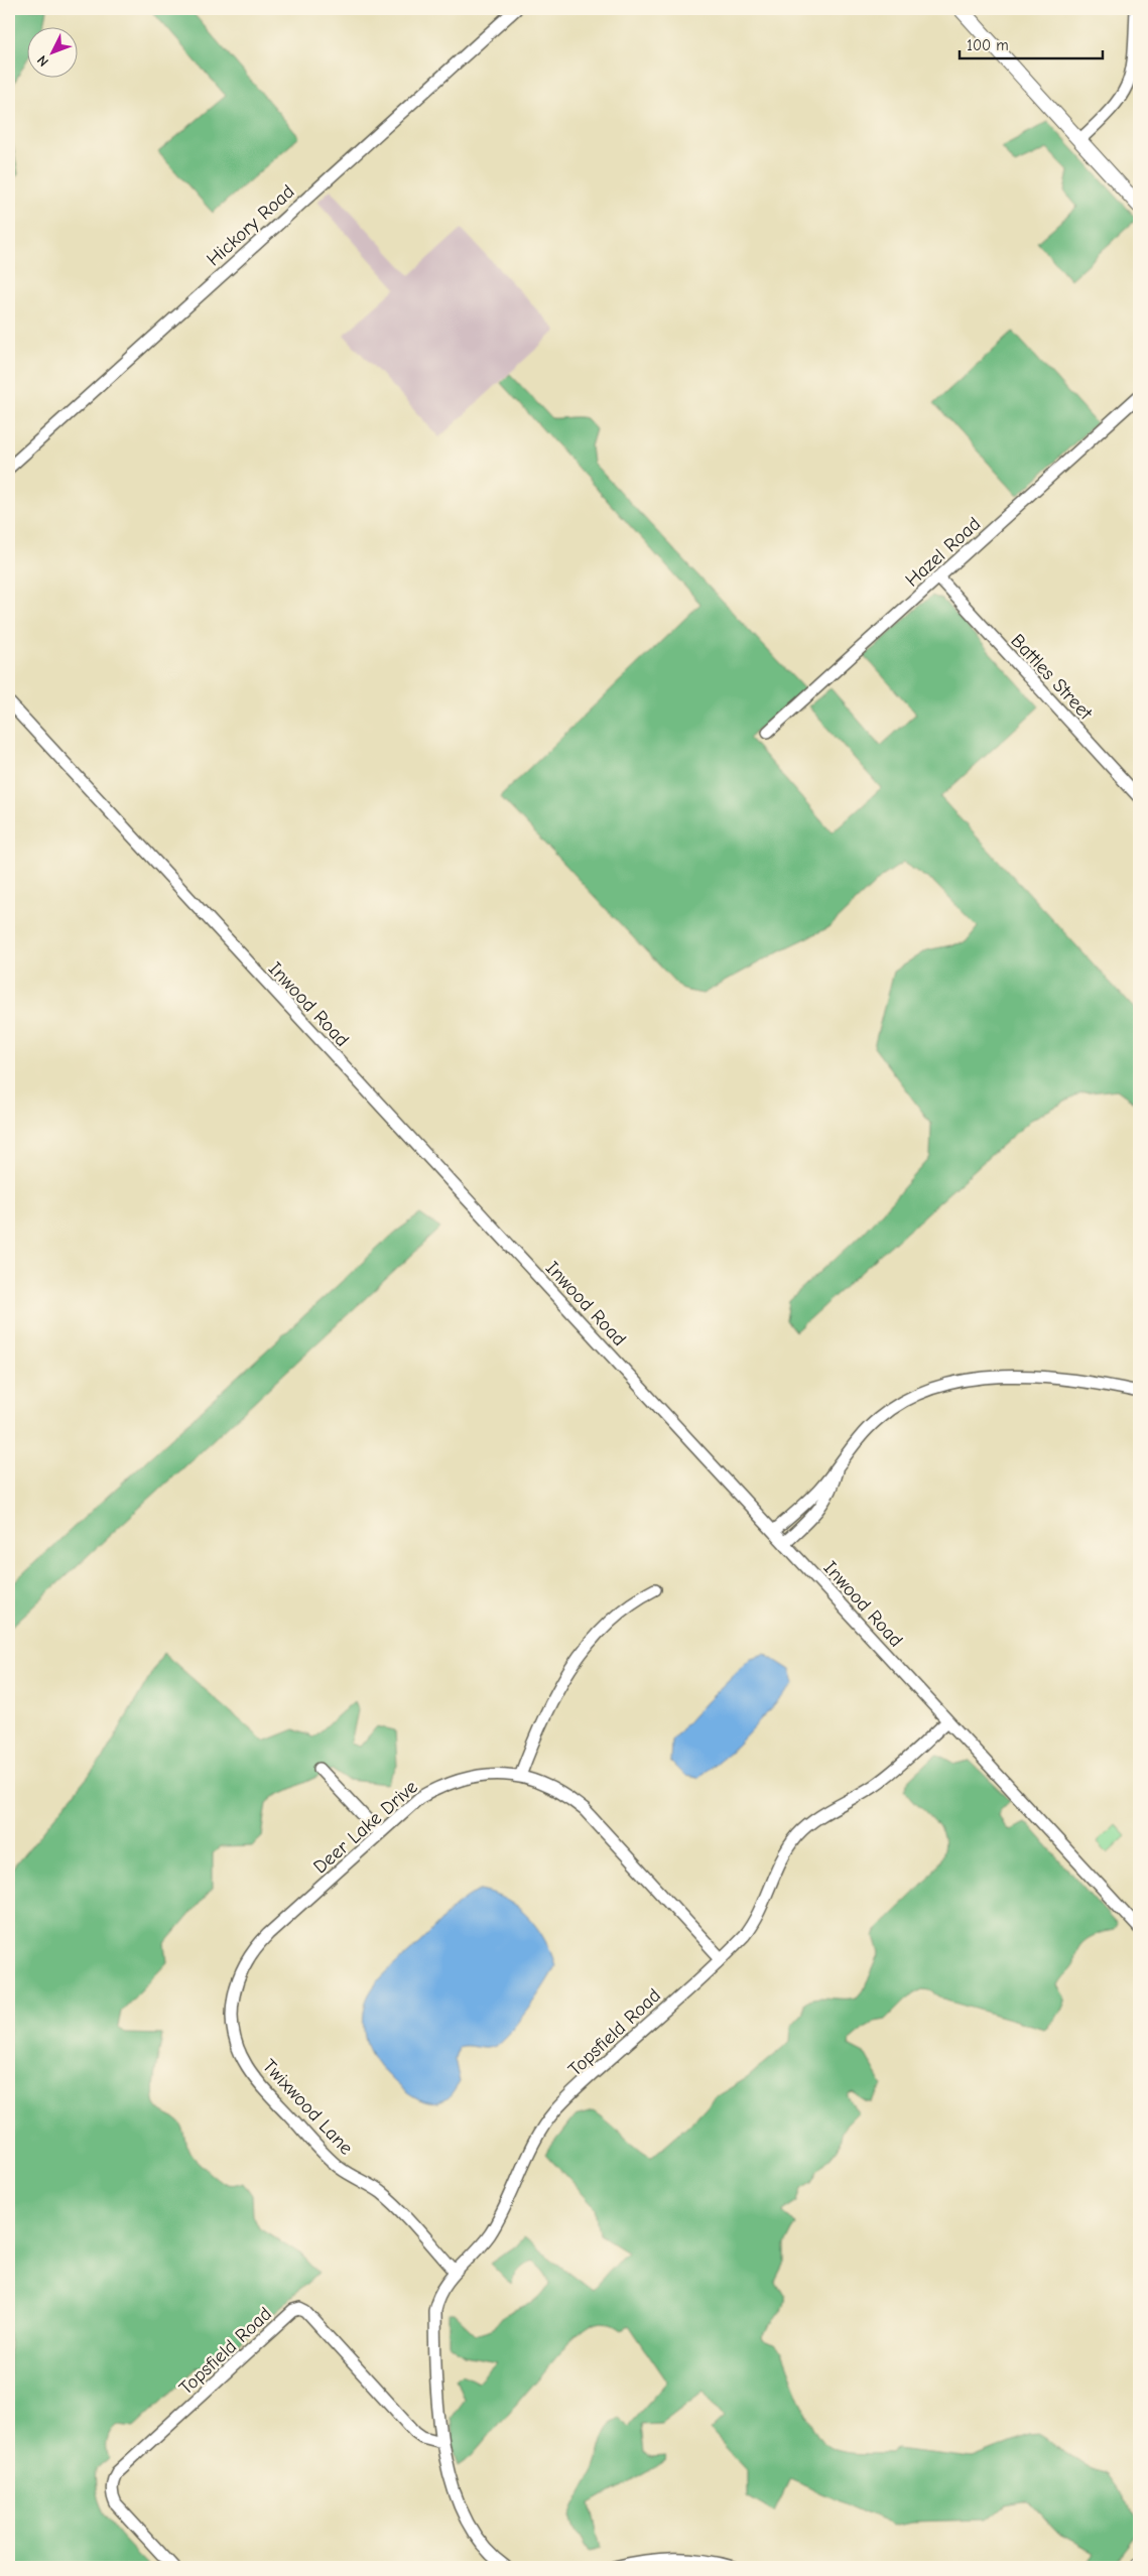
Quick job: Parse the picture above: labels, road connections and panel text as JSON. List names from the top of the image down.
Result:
{
  "streets": {
    "street": [
      "Hickory Road",
      "Hazel Road",
      "Battles Street",
      "Inwood Road",
      "Deer Lake Drive",
      "Topsfield Road",
      "Twixwood Lane"
    ]
  },
  "crossings": [
    ["Hazel Road", "Battles Street"],
    ["Inwood Road", "Topsfield Road"],
    ["Deer Lake Drive", "Topsfield Road"],
    ["Deer Lake Drive", "Twixwood Lane"],
    ["Topsfield Road", "Twixwood Lane"]
  ],
  "scale_bar": "100 m",
  "north": "bottom left"
}
